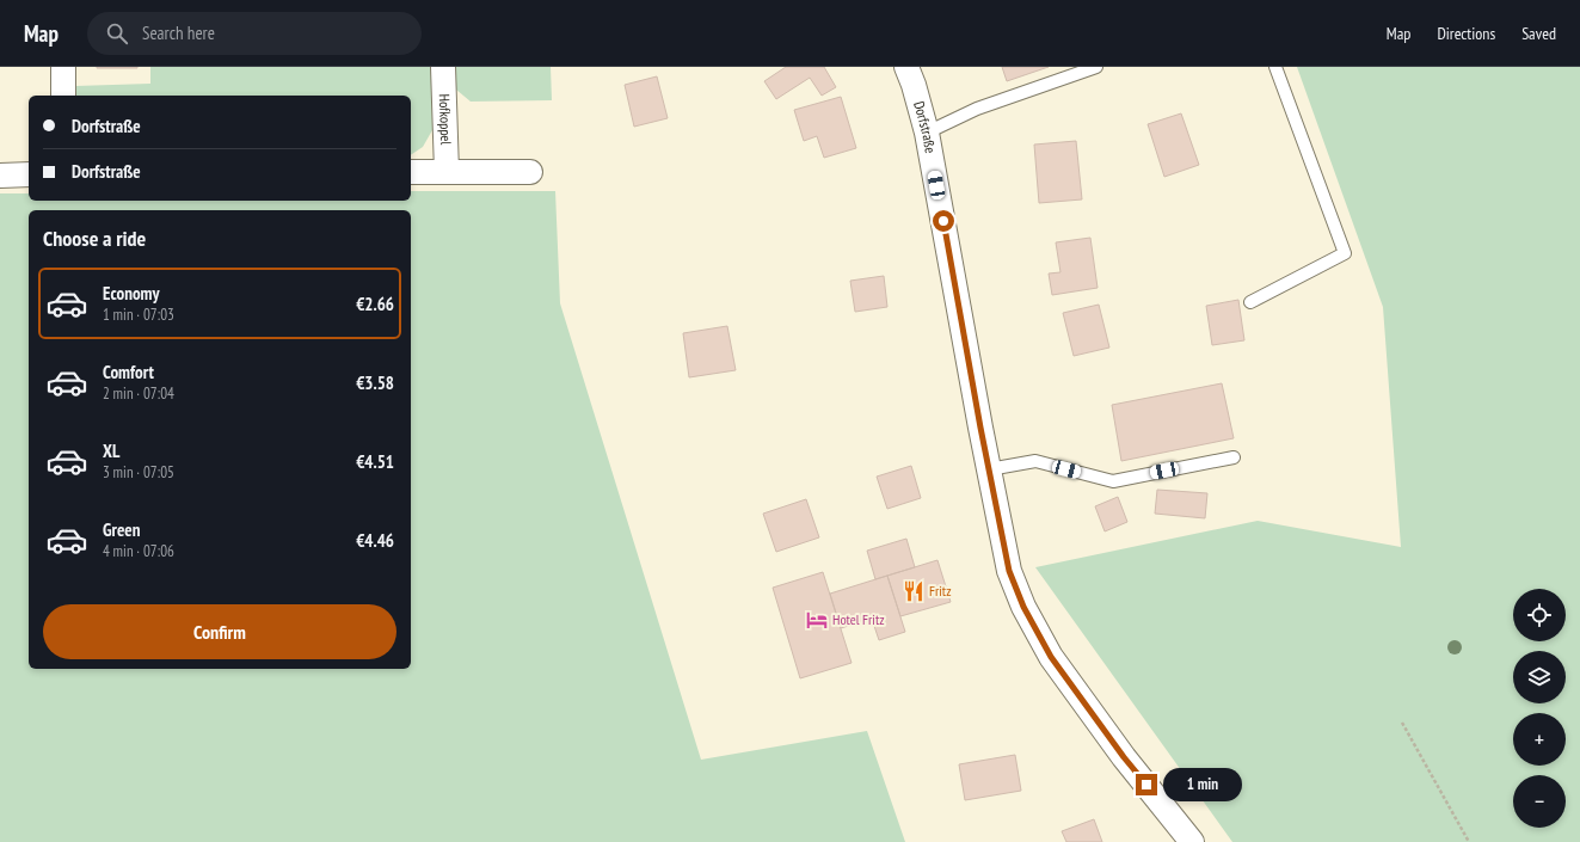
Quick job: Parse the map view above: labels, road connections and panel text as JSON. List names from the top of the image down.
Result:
{
  "streets": {
    "street": ["Hofkoppel", "Dorfstraße"]
  },
  "places": {
    "restaurant": ["Fritz"],
    "hotel": ["Hotel Fritz"]
  },
  "page": {
    "header": "Map",
    "search": "Search here",
    "nav": ["Map", "Directions", "Saved"],
    "banner": ["Dorfstraße", "Dorfstraße"],
    "heading": "Choose a ride",
    "list": [
      {
        "name": "Economy",
        "note": "1 min · 07:03",
        "value": "€2.66"
      },
      {
        "name": "Comfort",
        "note": "2 min · 07:04",
        "value": "€3.58"
      },
      {
        "name": "XL",
        "note": "3 min · 07:05",
        "value": "€4.51"
      },
      {
        "name": "Green",
        "note": "4 min · 07:06",
        "value": "€4.46"
      }
    ],
    "map_buttons": ["+", "−"],
    "buttons": "Confirm",
    "bubble": "1 min"
  }
}
